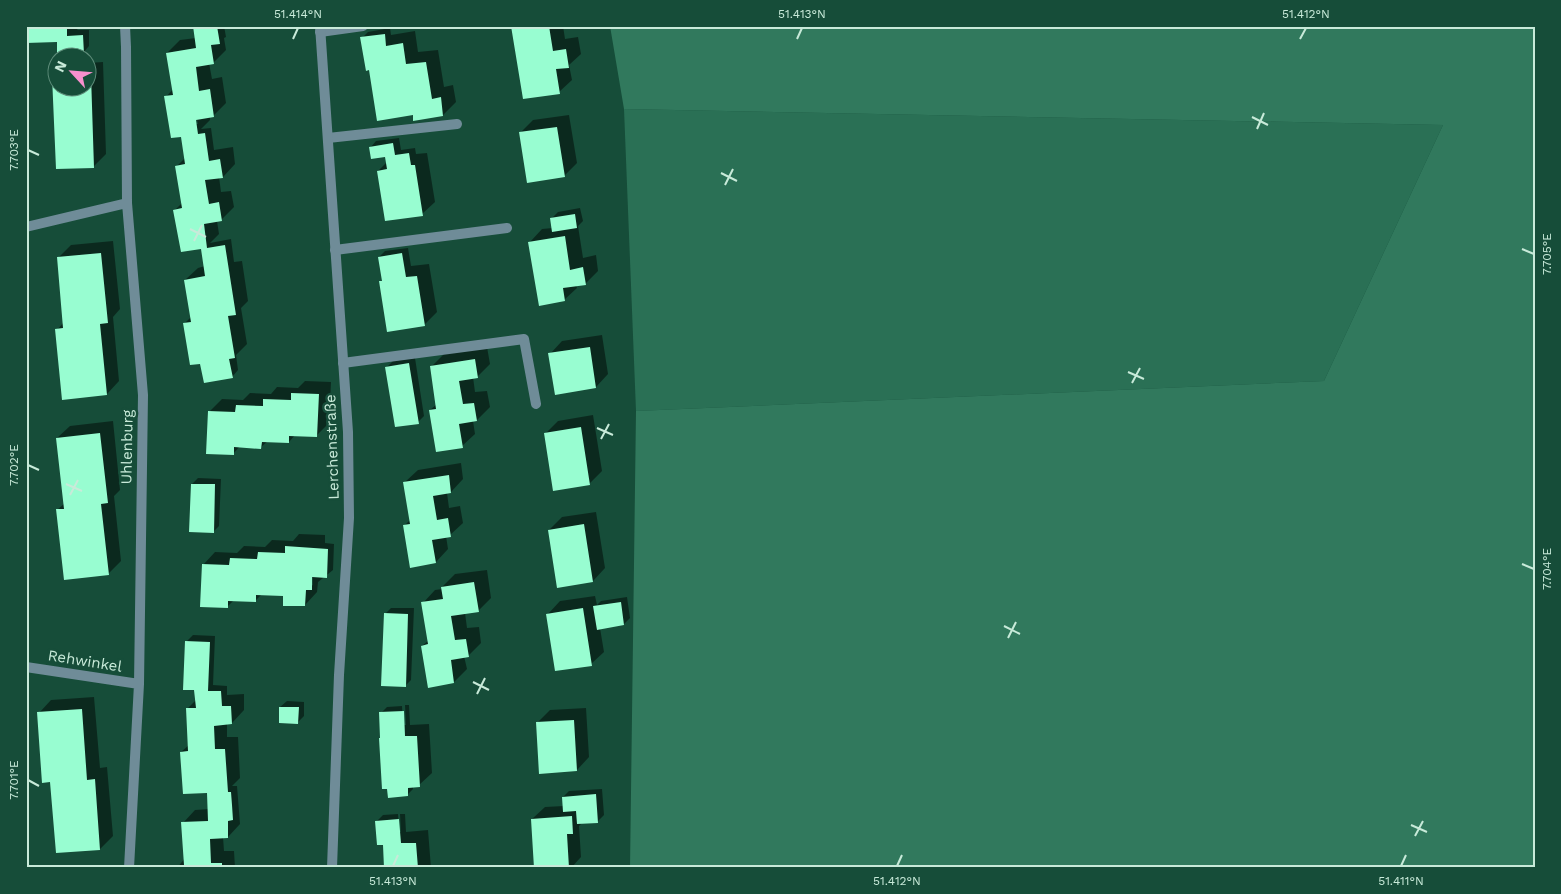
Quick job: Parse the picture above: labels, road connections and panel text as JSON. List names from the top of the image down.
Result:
{
  "streets": {
    "street": ["Uhlenburg", "Lerchenstraße", "Rehwinkel"]
  },
  "crossings": [
    ["Uhlenburg", "Rehwinkel"]
  ],
  "north": "top left",
  "coordinates": [
    "51.414°N",
    "51.413°N",
    "51.412°N",
    "7.703°E",
    "7.705°E",
    "7.702°E",
    "7.704°E",
    "7.701°E",
    "51.411°N"
  ]
}
